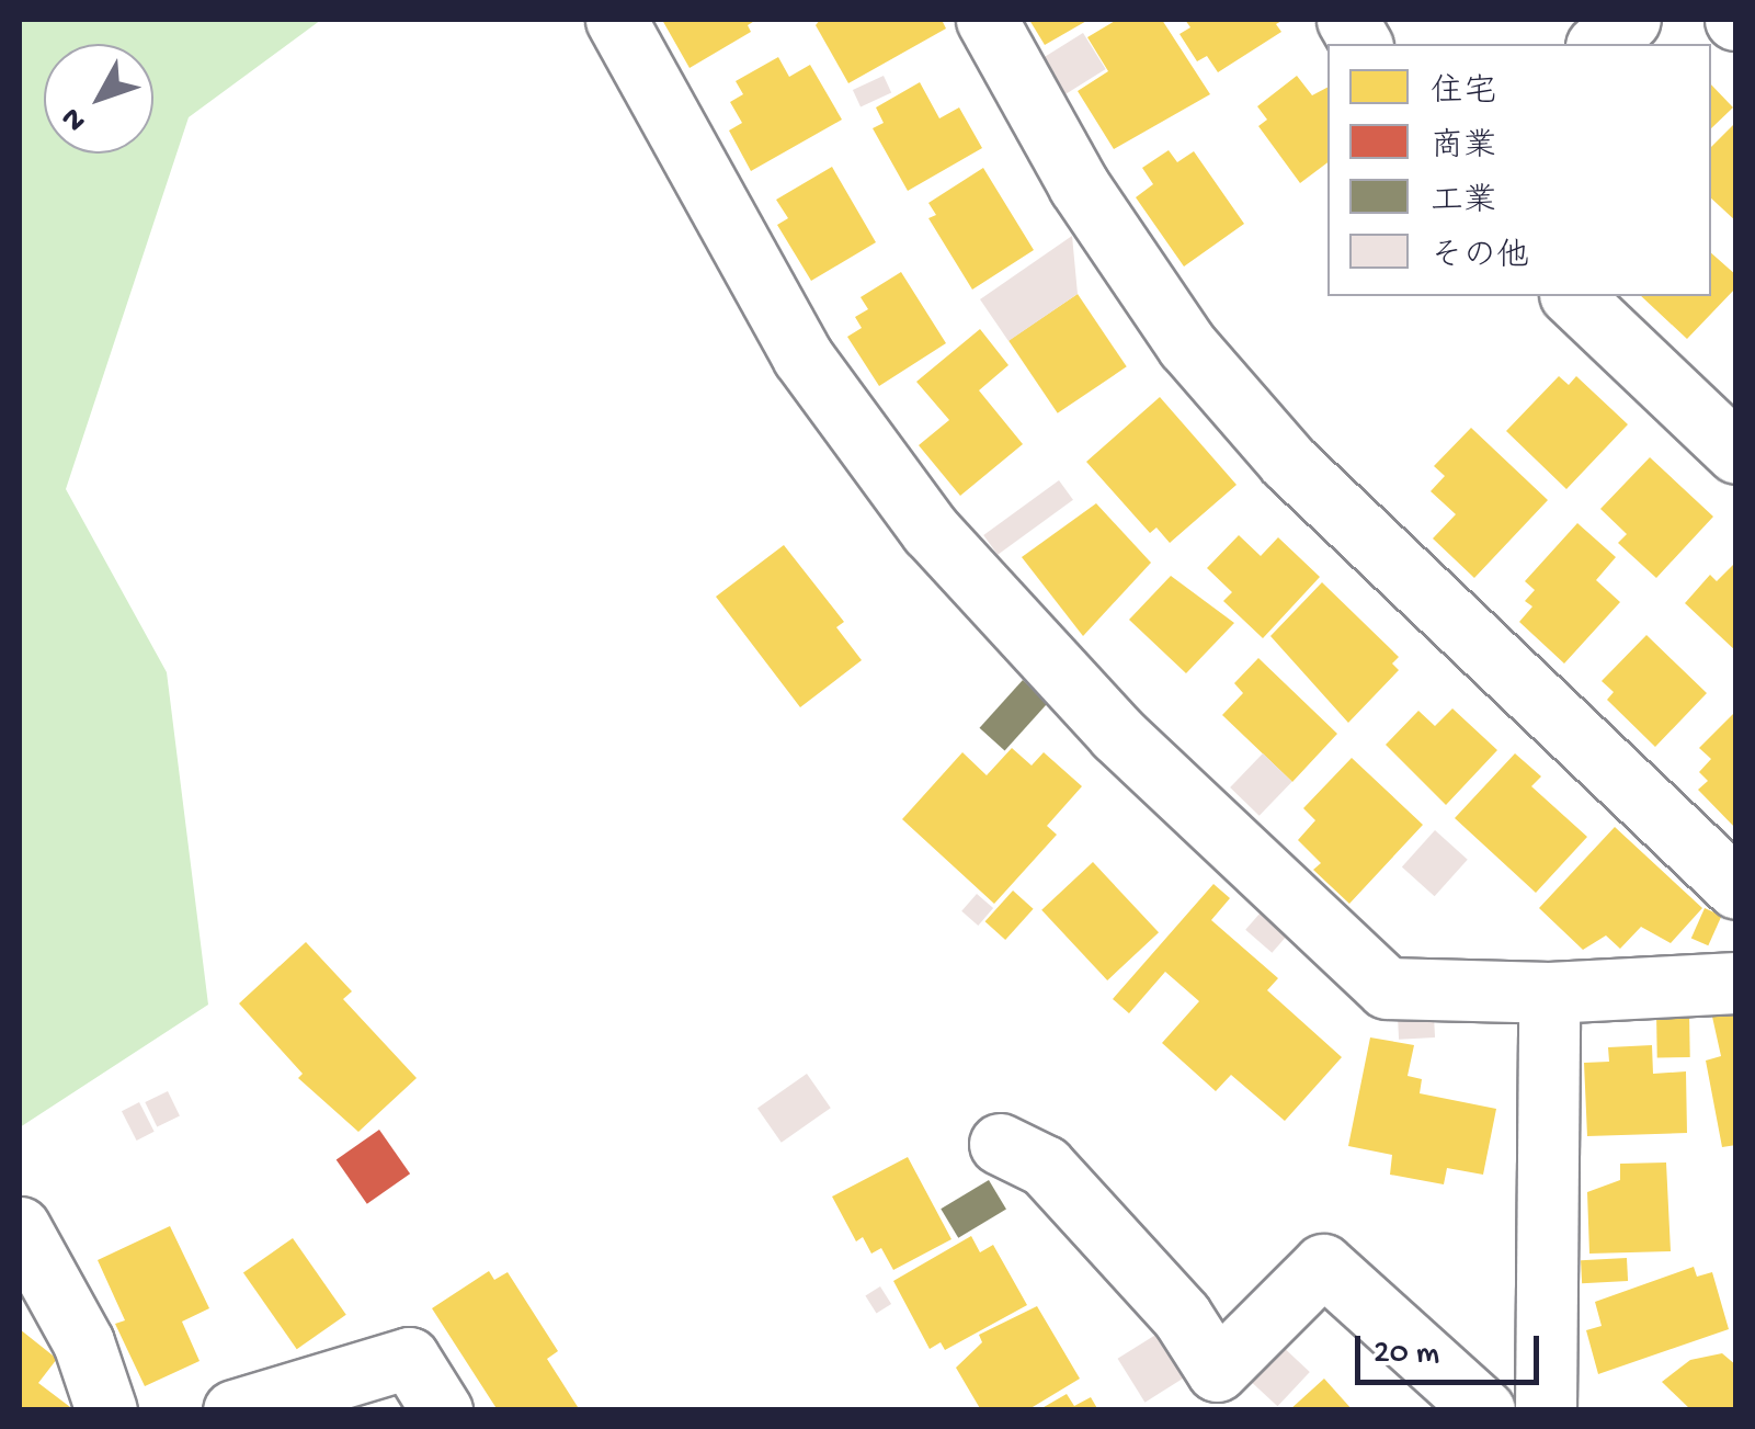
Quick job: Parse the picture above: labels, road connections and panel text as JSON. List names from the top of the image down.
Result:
{
  "legend": [
    "住宅",
    "商業",
    "工業",
    "その他"
  ],
  "scale_bar": "20 m",
  "north": "bottom left"
}
